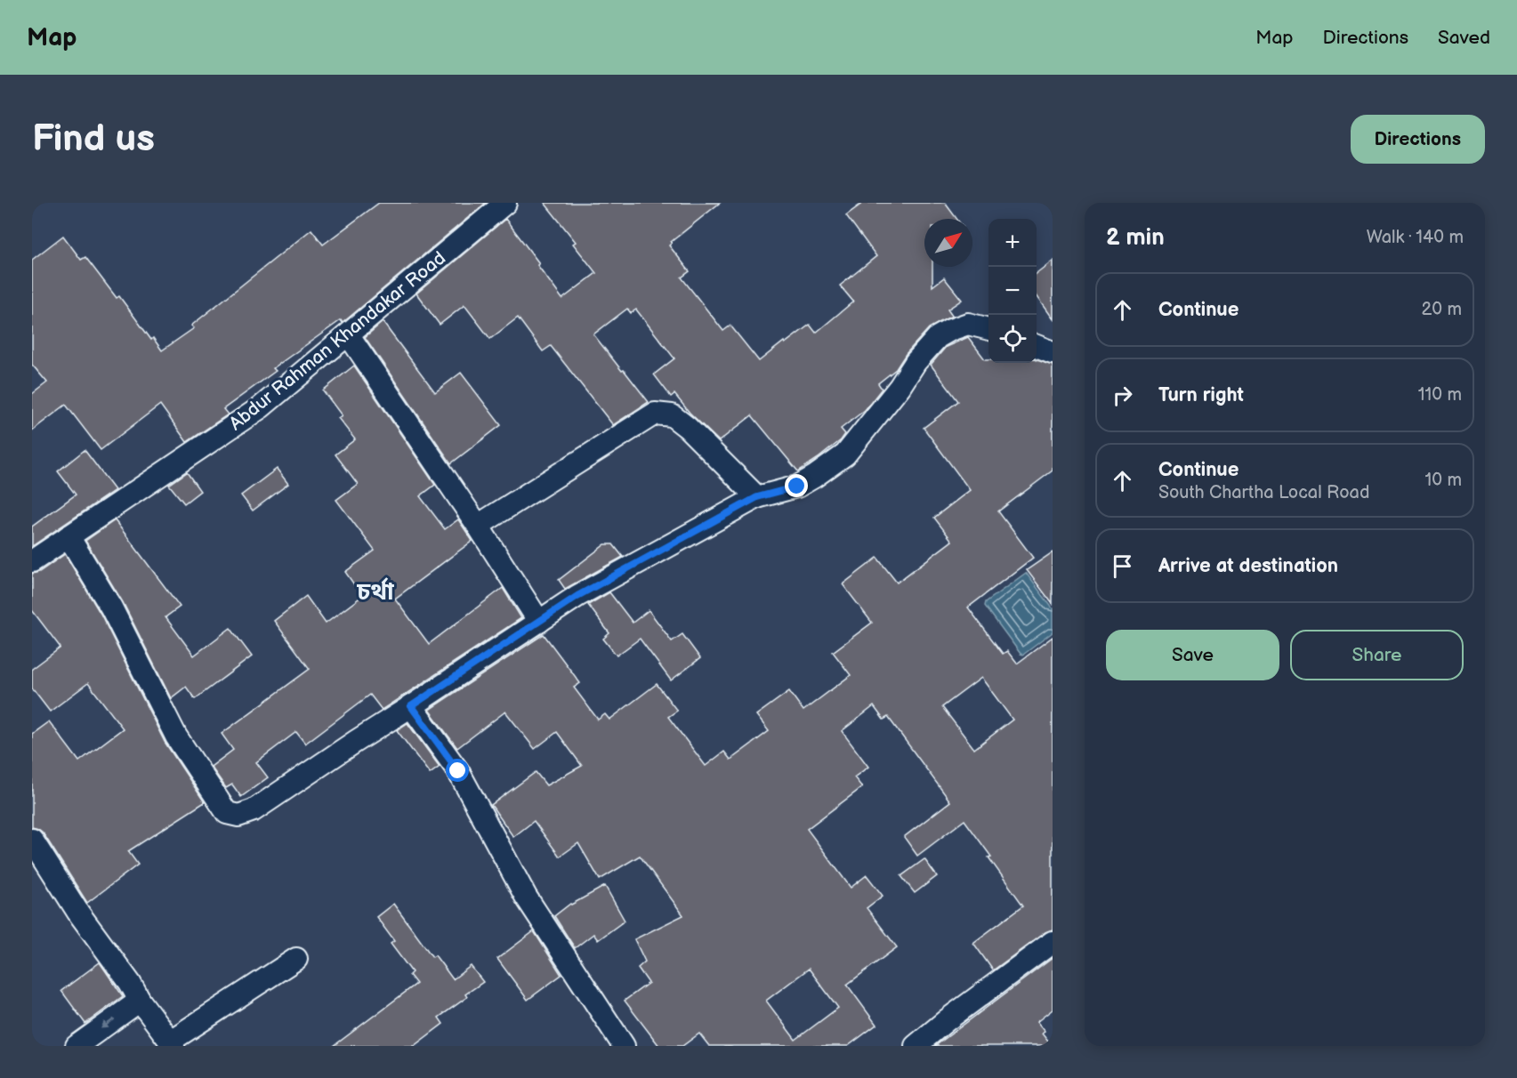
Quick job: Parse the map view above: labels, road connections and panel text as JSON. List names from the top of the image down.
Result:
{
  "streets": {
    "street": ["Abdur Rahman Khandakar Road"]
  },
  "districts": ["চর্থা"],
  "north": "top right",
  "page": {
    "header": "Map",
    "nav": ["Map", "Directions", "Saved"],
    "buttons": [
      "Directions",
      ["Save", "Share"]
    ],
    "title": "Find us",
    "heading": ["2 min", "Walk · 140 m"],
    "map_buttons": ["+", "−"],
    "list": [
      ["Continue", "20 m"],
      ["Turn right", "110 m"],
      ["Continue", "South Chartha Local Road", "10 m"],
      "Arrive at destination"
    ]
  }
}
